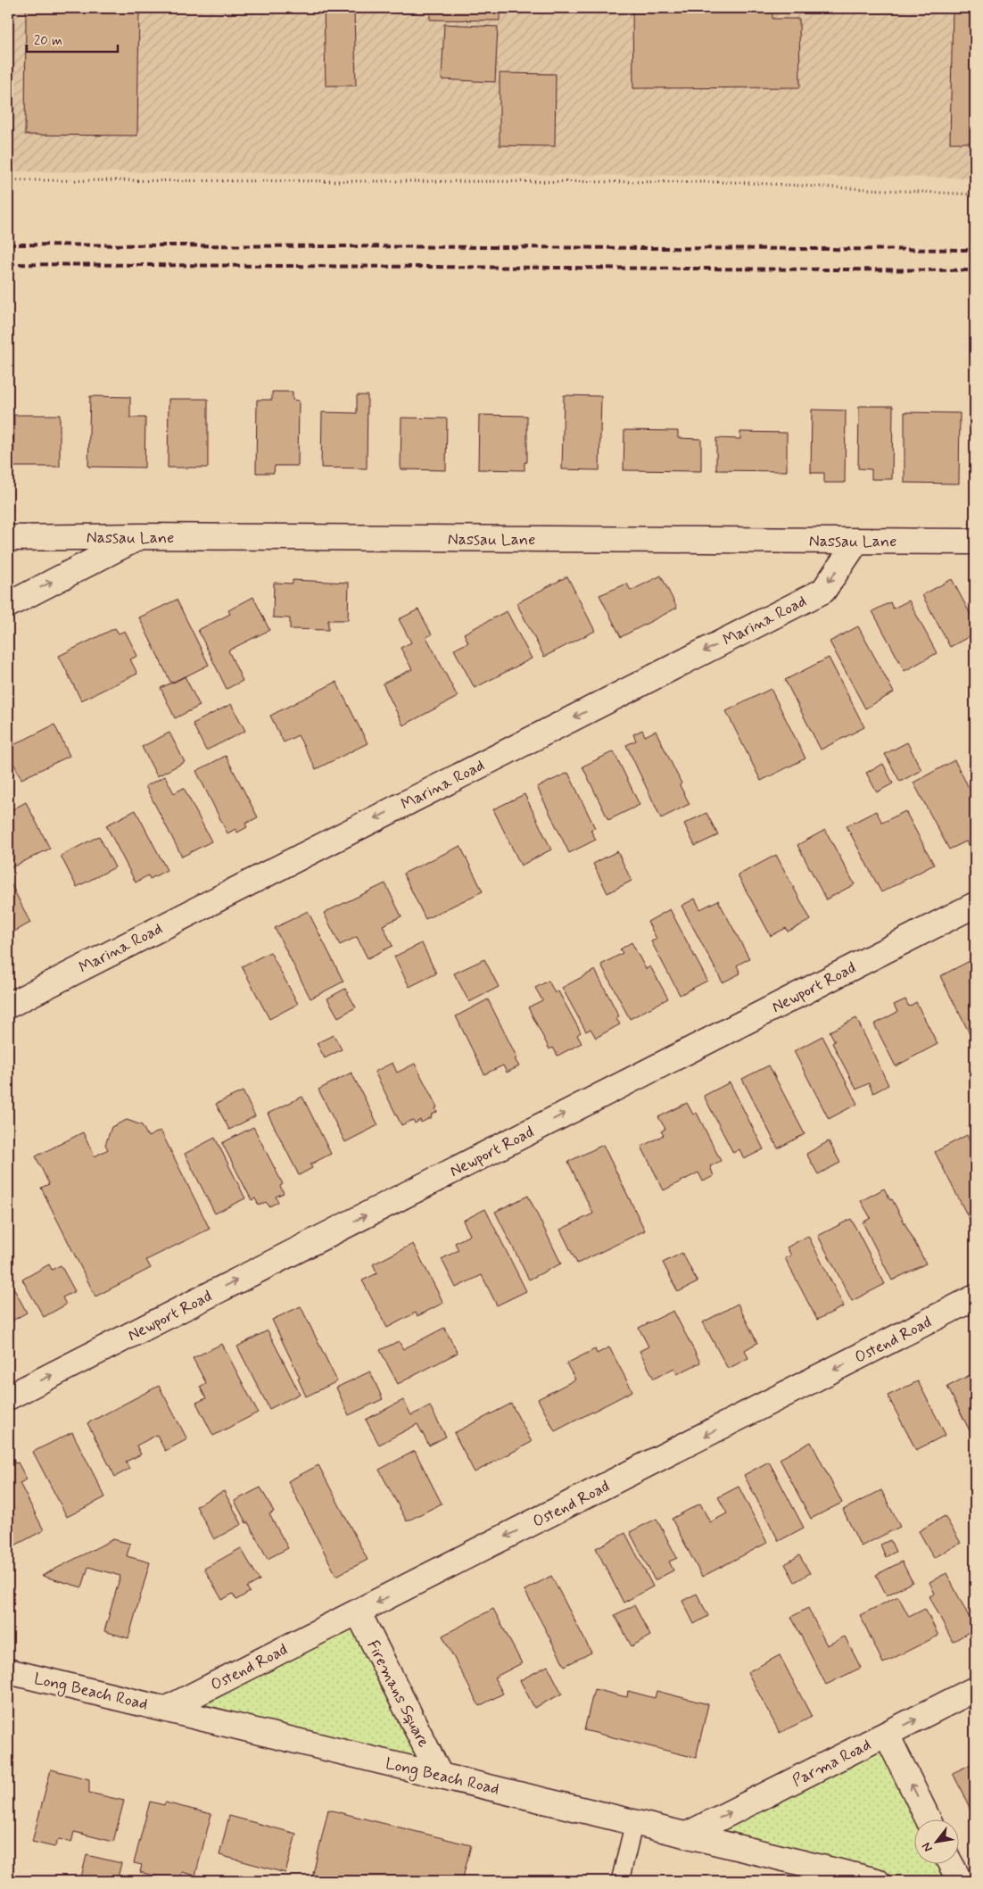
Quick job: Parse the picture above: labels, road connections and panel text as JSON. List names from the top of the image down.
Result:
{
  "streets": {
    "street": [
      "Nassau Lane",
      "Marina Road",
      "Newport Road",
      "Ostend Road",
      "Long Beach Road",
      "Firemans Square",
      "Parma Road"
    ]
  },
  "crossings": [
    ["Nassau Lane", "Marina Road"],
    ["Ostend Road", "Long Beach Road"],
    ["Ostend Road", "Firemans Square"],
    ["Long Beach Road", "Firemans Square"],
    ["Long Beach Road", "Parma Road"]
  ],
  "one_way": [
    "Marina Road",
    "Newport Road",
    "Ostend Road",
    "Parma Road"
  ],
  "scale_bar": "20 m",
  "north": "bottom left"
}
